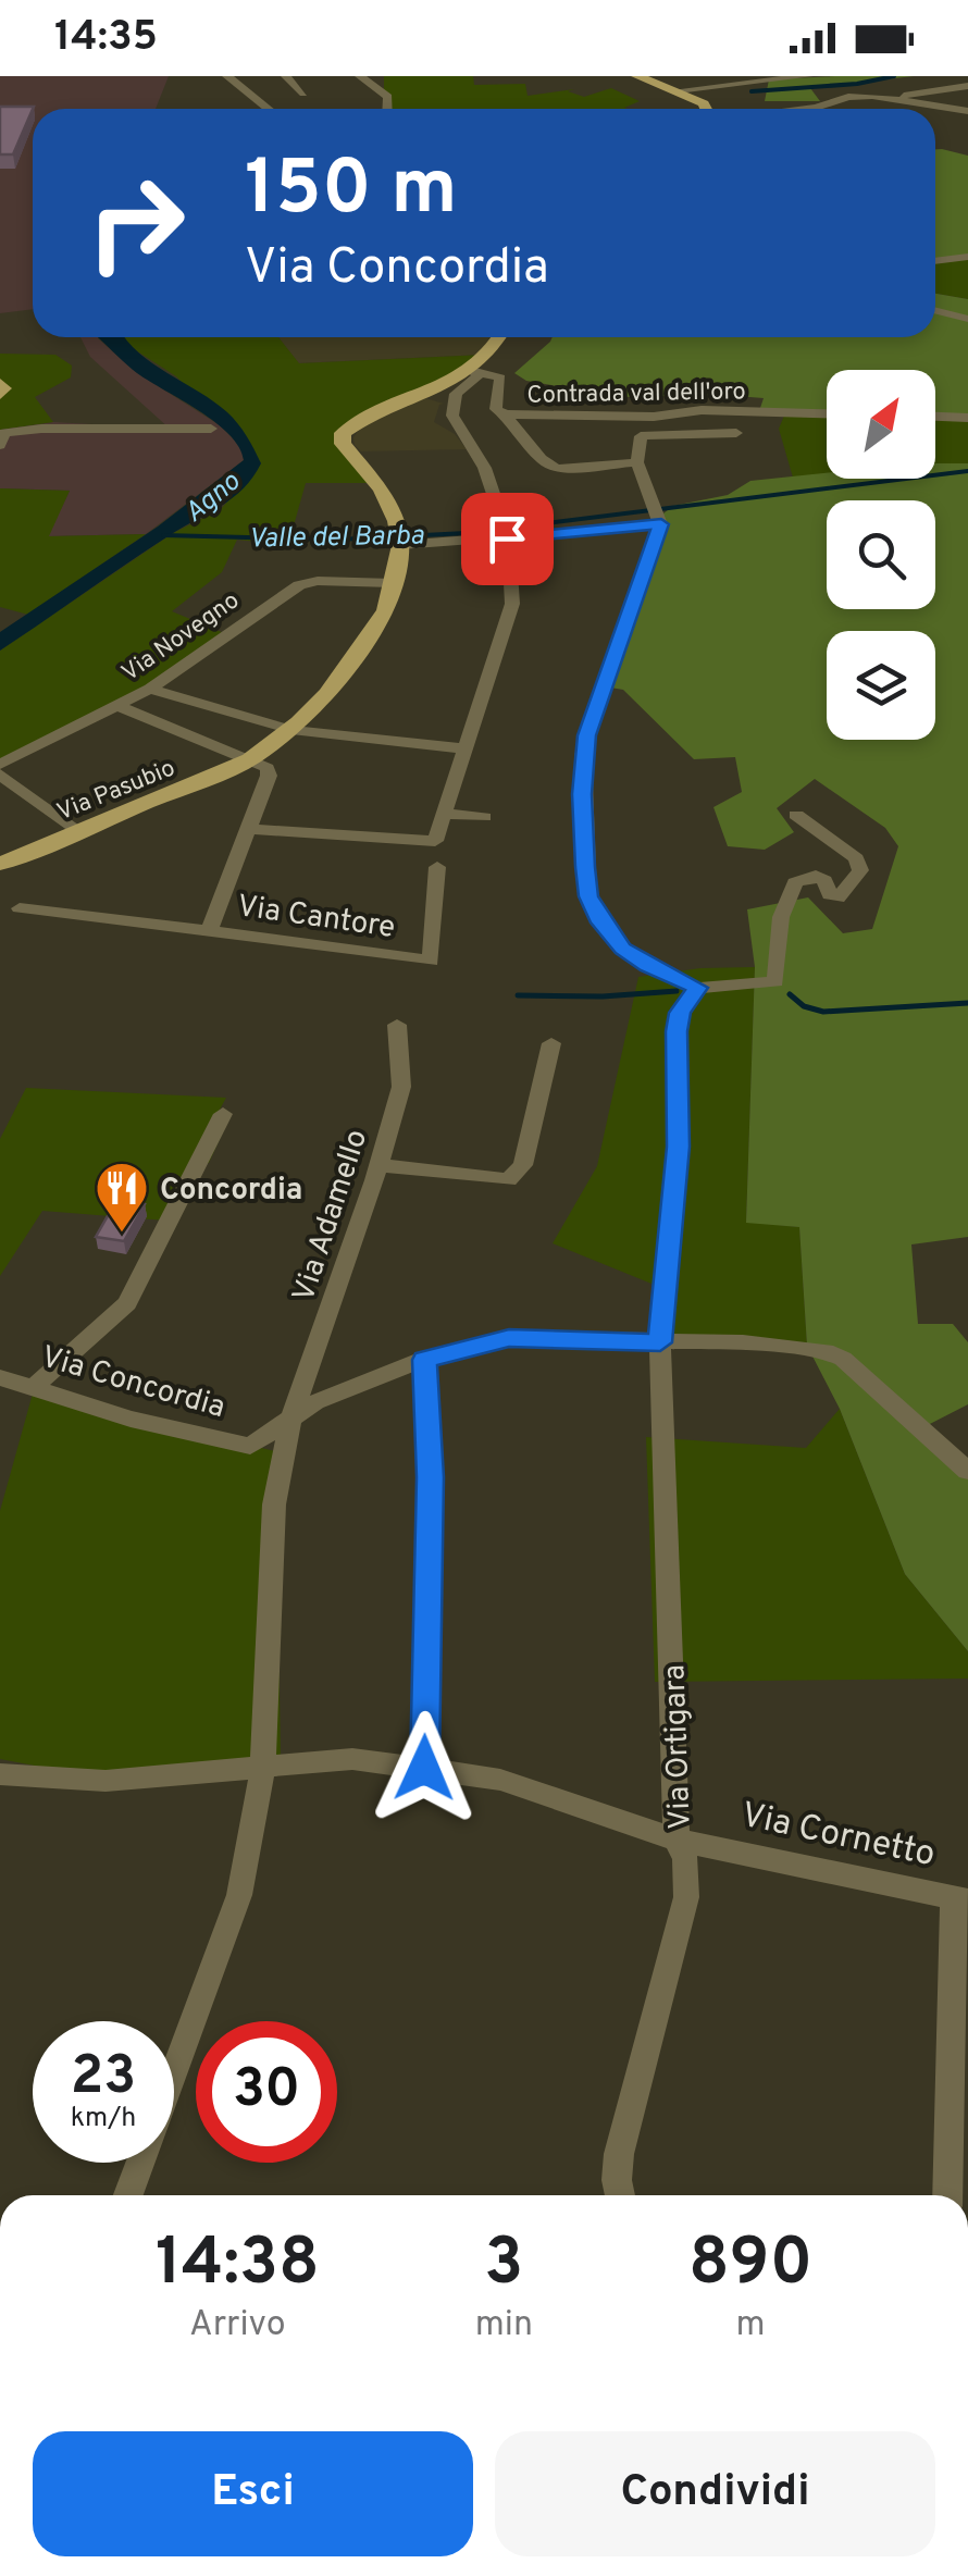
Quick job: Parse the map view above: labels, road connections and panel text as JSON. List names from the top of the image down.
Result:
{
  "streets": {
    "main road": ["Via Pasubio"],
    "street": [
      "Contrada val dell'oro",
      "Via Novegno",
      "Via Cantore",
      "Via Adamello",
      "Via Concordia",
      "Via Ortigara",
      "Via Cornetto"
    ]
  },
  "crossings": [
    ["Via Novegno", "Via Pasubio"],
    ["Via Adamello", "Via Concordia"],
    ["Via Concordia", "Via Ortigara"],
    ["Via Ortigara", "Via Cornetto"]
  ],
  "water": ["Agno", "Valle del Barba"],
  "places": {
    "restaurant": ["Concordia"]
  },
  "north": "top right",
  "page": {
    "status": "14:35",
    "turn": ["150 m", "Via Concordia"],
    "speed": "23 km/h",
    "limit": "30",
    "eta": [
      "14:38",
      "Arrivo",
      "3",
      "min",
      "890",
      "m"
    ],
    "buttons": ["Esci", "Condividi"]
  }
}
